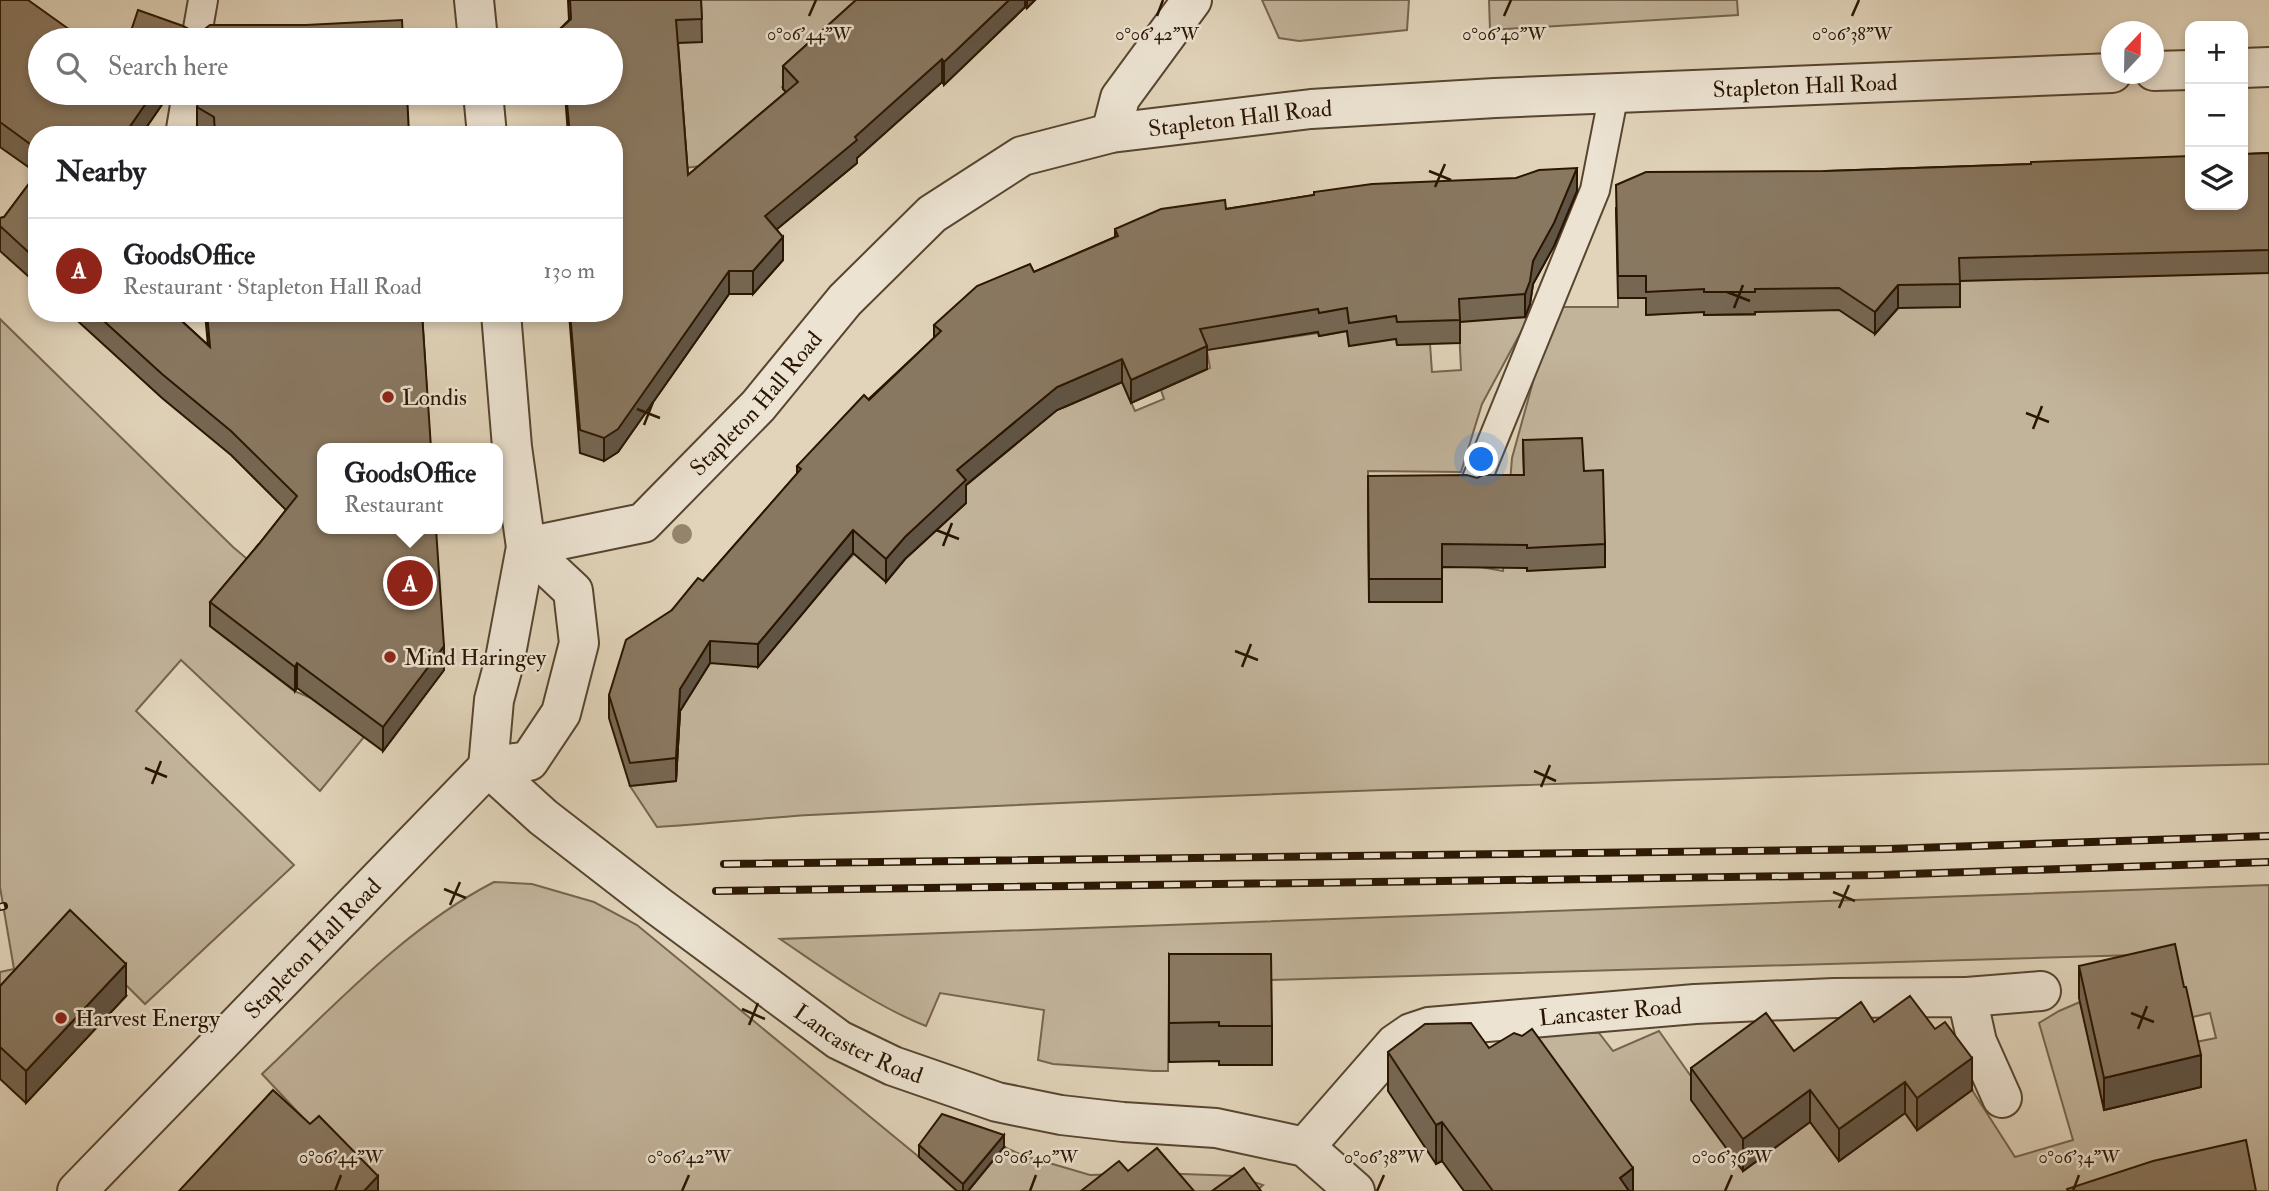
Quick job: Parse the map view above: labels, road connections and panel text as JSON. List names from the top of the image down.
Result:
{
  "streets": {
    "street": ["Stapleton Hall Road", "Lancaster Road"]
  },
  "crossings": [
    ["Stapleton Hall Road", "Lancaster Road"]
  ],
  "places": ["Londis", "Mind Haringey", "Harvest Energy"],
  "north": "top",
  "page": {
    "map_buttons": ["+", "−"],
    "search": "Search here",
    "heading": "Nearby",
    "list": [
      {
        "mark": "A",
        "name": "GoodsOffice",
        "note": "Restaurant · Stapleton Hall Road",
        "value": "130 m"
      }
    ],
    "popup": ["GoodsOffice", "Restaurant"],
    "pins": "A"
  },
  "coordinates": [
    "0°06'38\"W",
    "0°06'44\"W",
    "0°06'42\"W",
    "0°06'40\"W",
    "0°06'36\"W",
    "0°06'34\"W"
  ]
}
